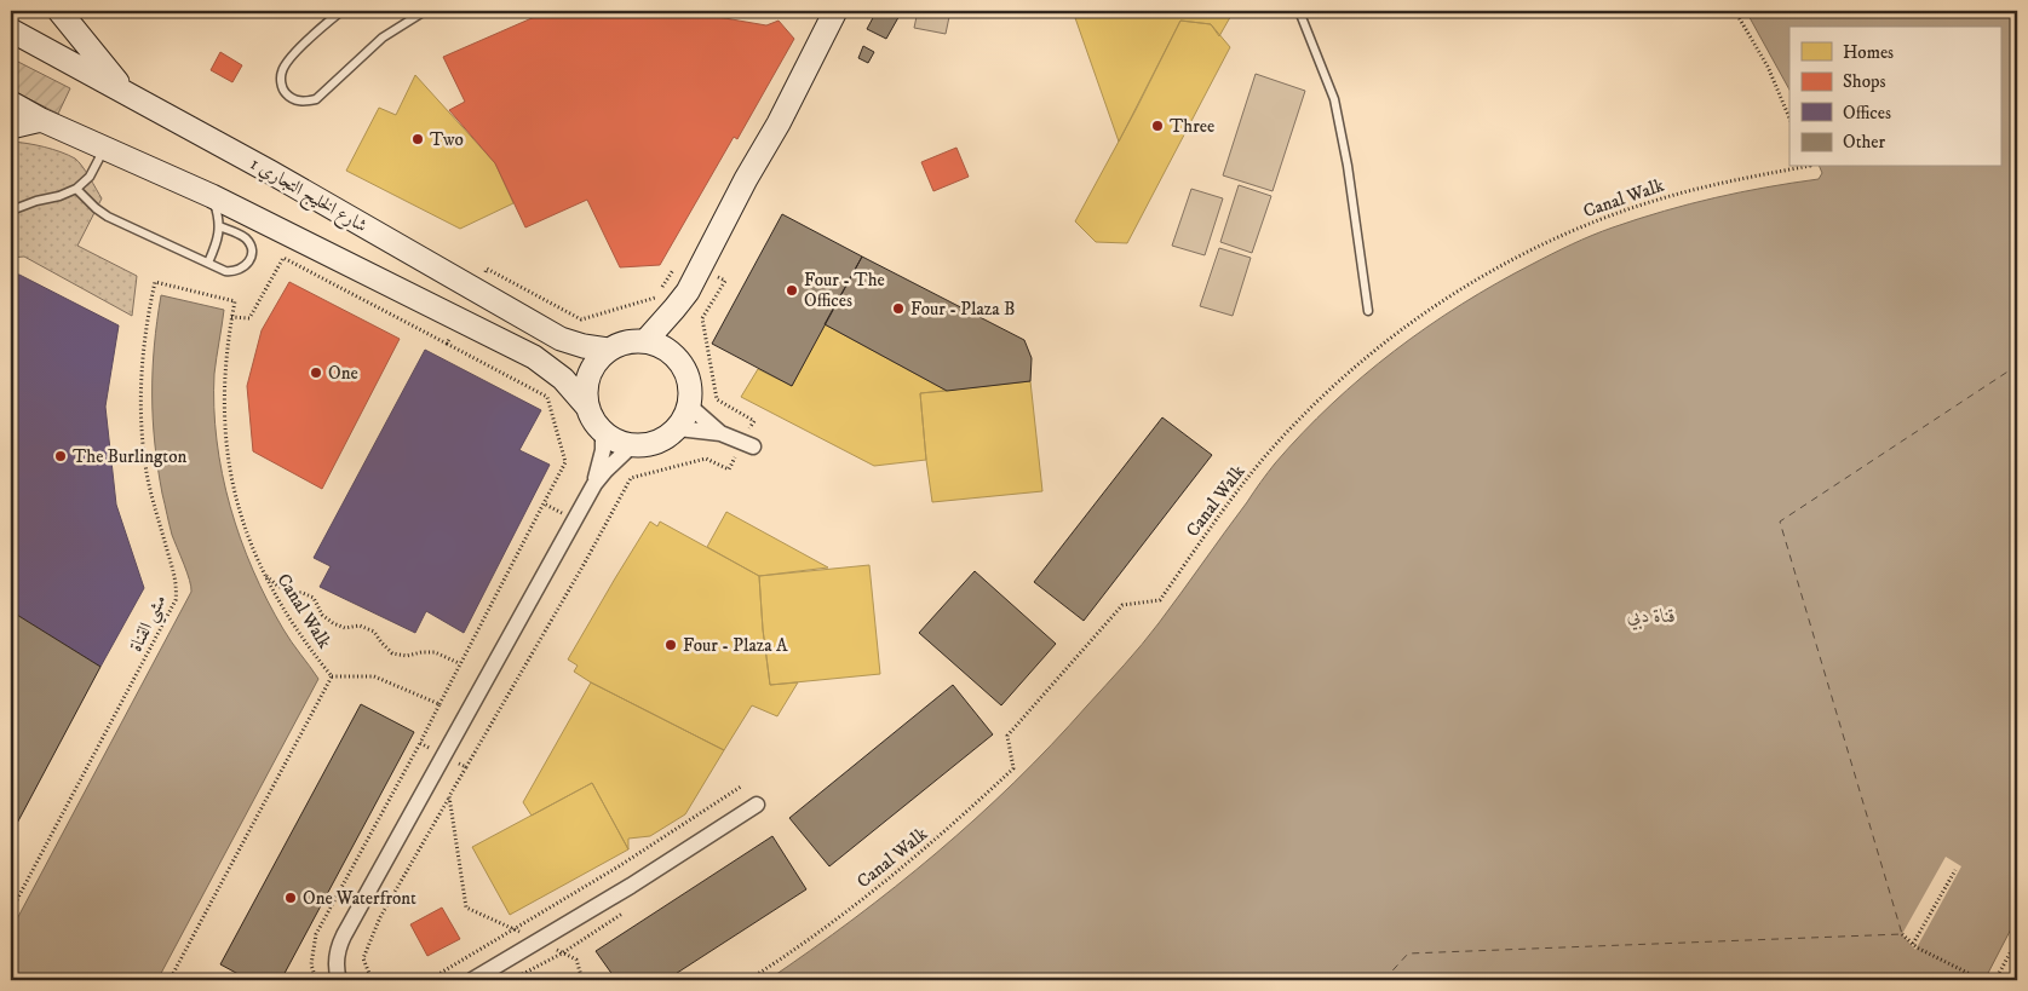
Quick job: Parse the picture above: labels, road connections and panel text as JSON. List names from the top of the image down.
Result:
{
  "streets": {
    "main road": ["شارع الخليج التجاري 1"],
    "path": ["Canal Walk", "مشي القناة"]
  },
  "crossings": [
    ["Canal Walk", "مشي القناة"]
  ],
  "water": ["قناة دبي"],
  "places": [
    "Three",
    "Two",
    "Four - The Offices",
    "Four - Plaza B",
    "One",
    "The Burlington",
    "Four - Plaza A",
    "One Waterfront"
  ],
  "legend": [
    "Homes",
    "Shops",
    "Offices",
    "Other"
  ]
}
